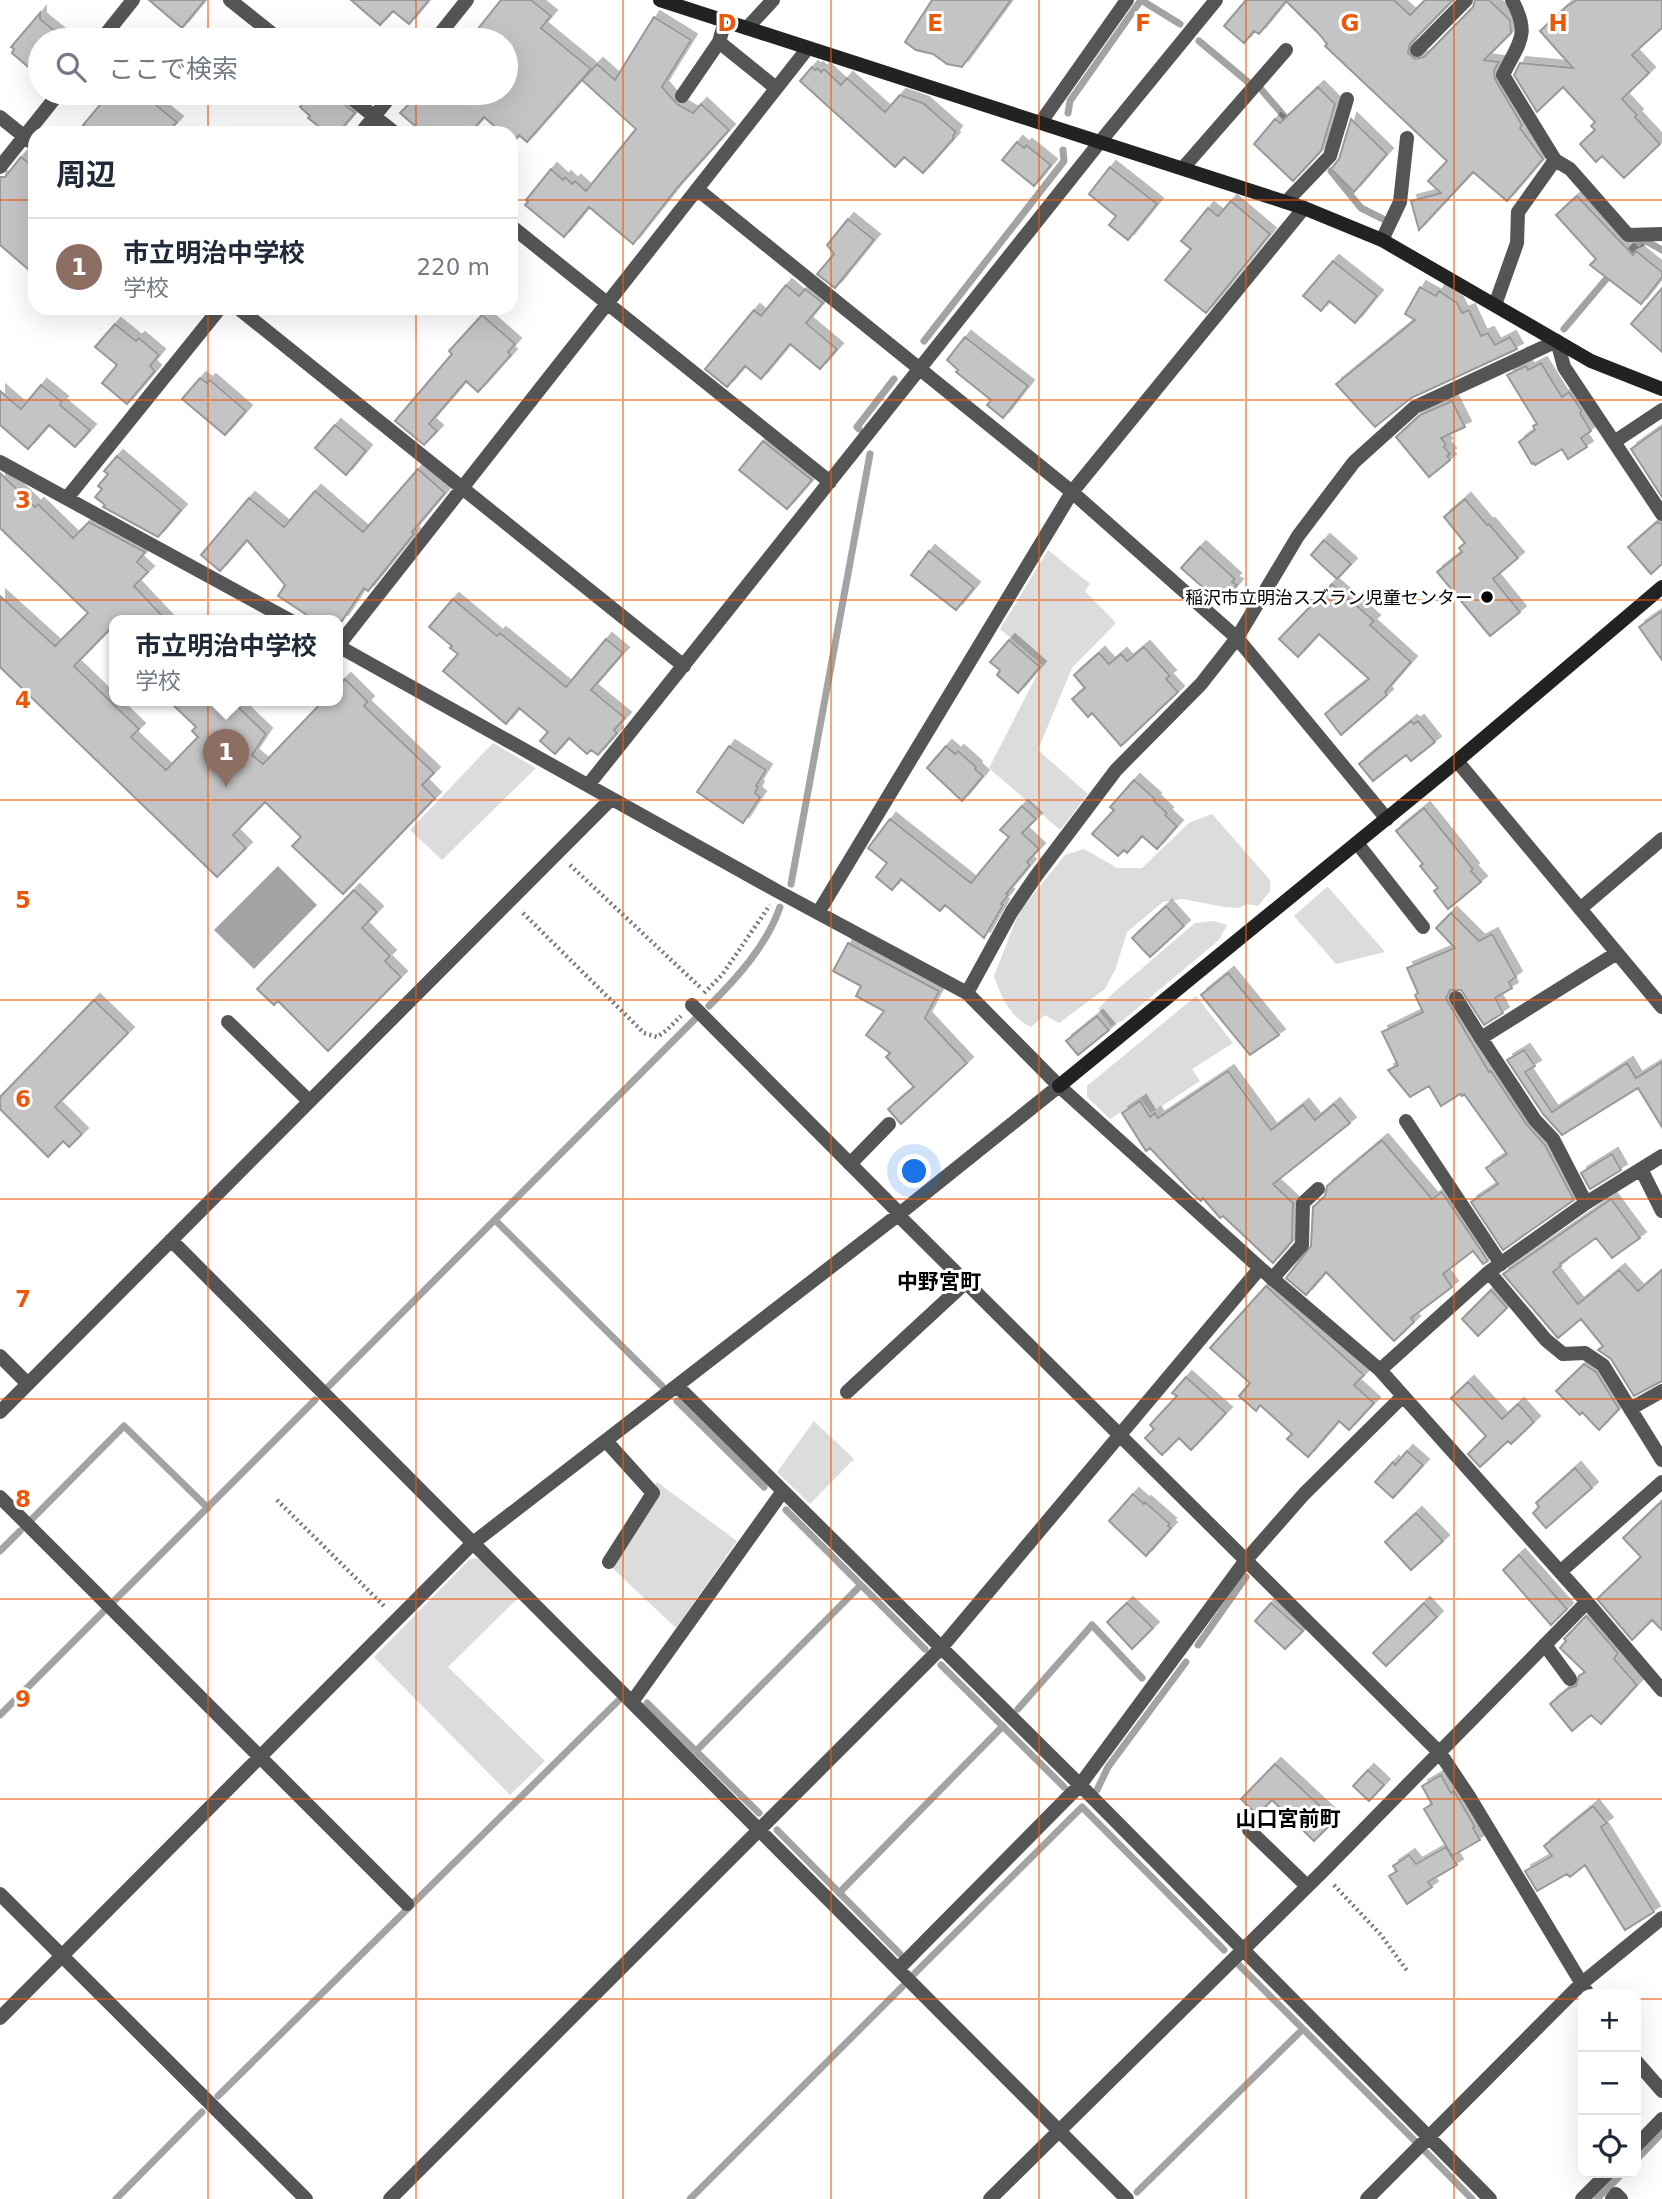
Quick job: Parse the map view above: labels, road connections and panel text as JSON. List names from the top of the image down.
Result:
{
  "districts": ["中野宮町", "山口宮前町"],
  "places": ["稲沢市立明治スズラン児童センター"],
  "page": {
    "search": "ここで検索",
    "heading": "周辺",
    "list": [
      {
        "mark": "1",
        "name": "市立明治中学校",
        "note": "学校",
        "value": "220 m"
      }
    ],
    "popup": ["市立明治中学校", "学校"],
    "pins": "1",
    "map_buttons": ["+", "−"]
  },
  "grid": {
    "columns": [
      "D",
      "E",
      "F",
      "G",
      "H"
    ],
    "rows": [
      "3",
      "4",
      "5",
      "6",
      "7",
      "8",
      "9"
    ]
  }
}
